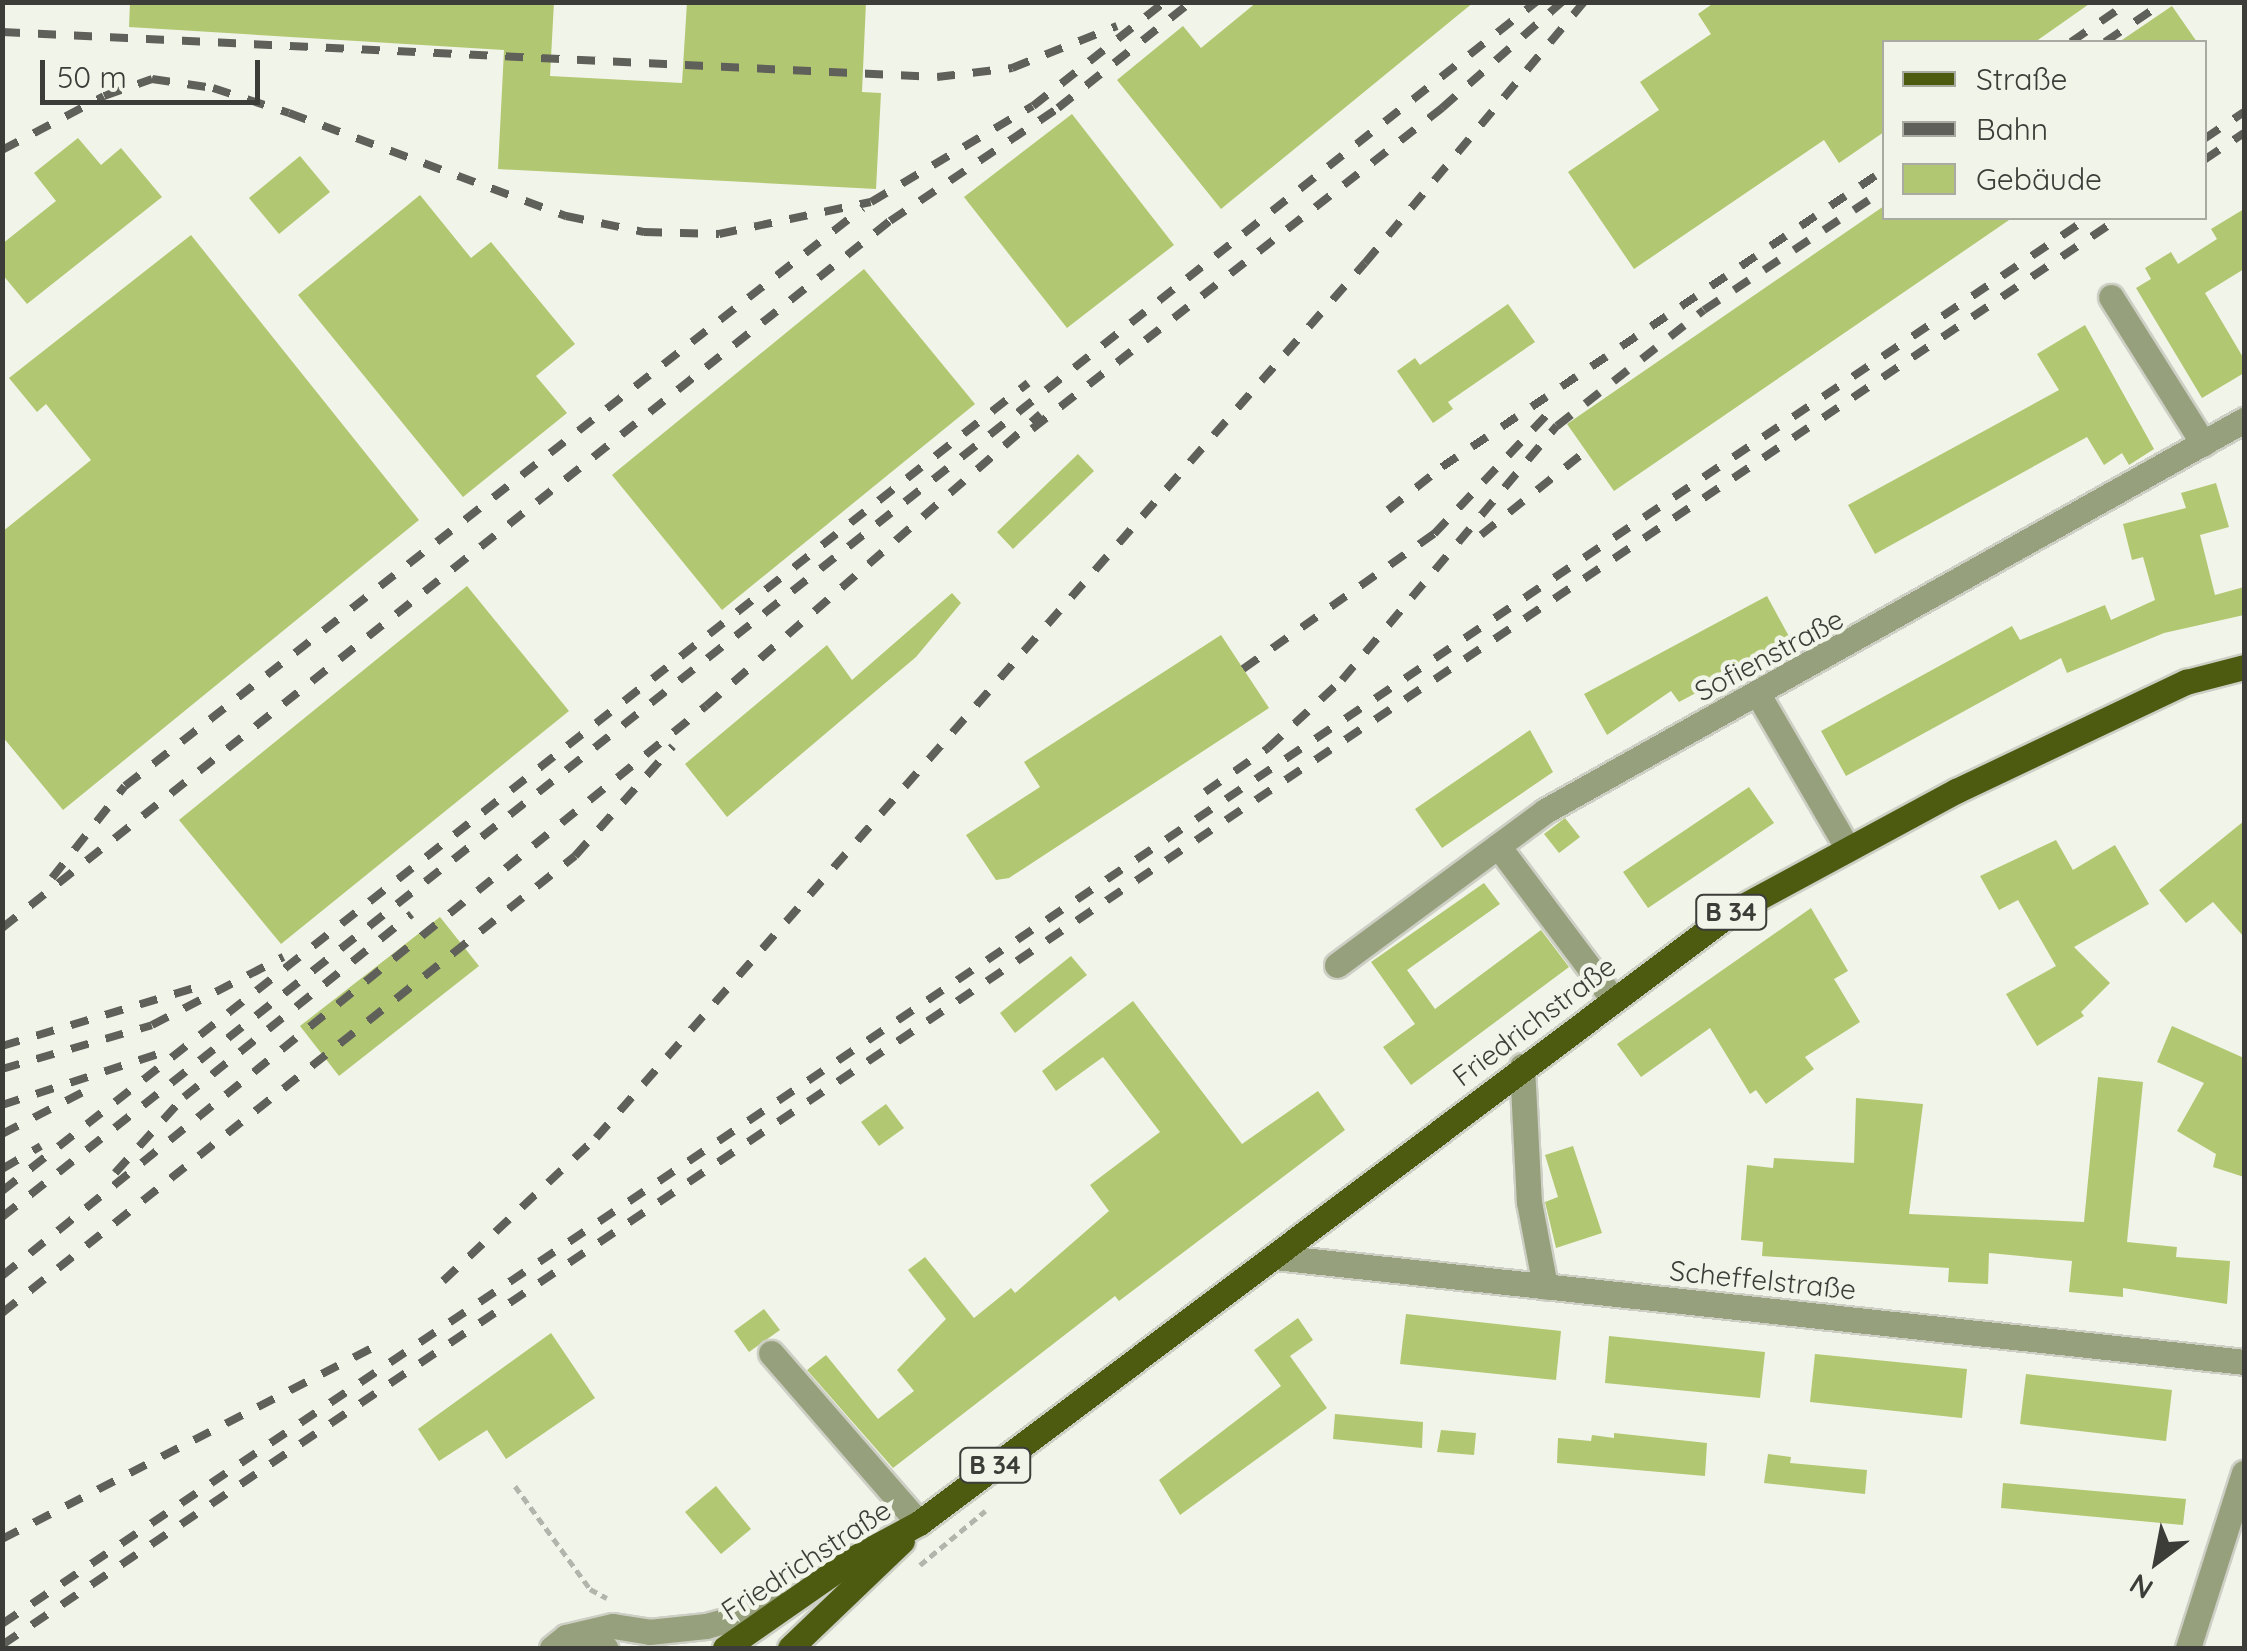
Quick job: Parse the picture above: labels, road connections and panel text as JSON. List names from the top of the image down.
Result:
{
  "streets": {
    "main road": ["B 34", "Friedrichstraße"],
    "street": ["Sofienstraße", "Scheffelstraße"]
  },
  "crossings": [
    ["Friedrichstraße", "Scheffelstraße"]
  ],
  "legend": ["Straße", "Bahn", "Gebäude"],
  "scale_bar": "50 m",
  "north": "bottom left"
}
